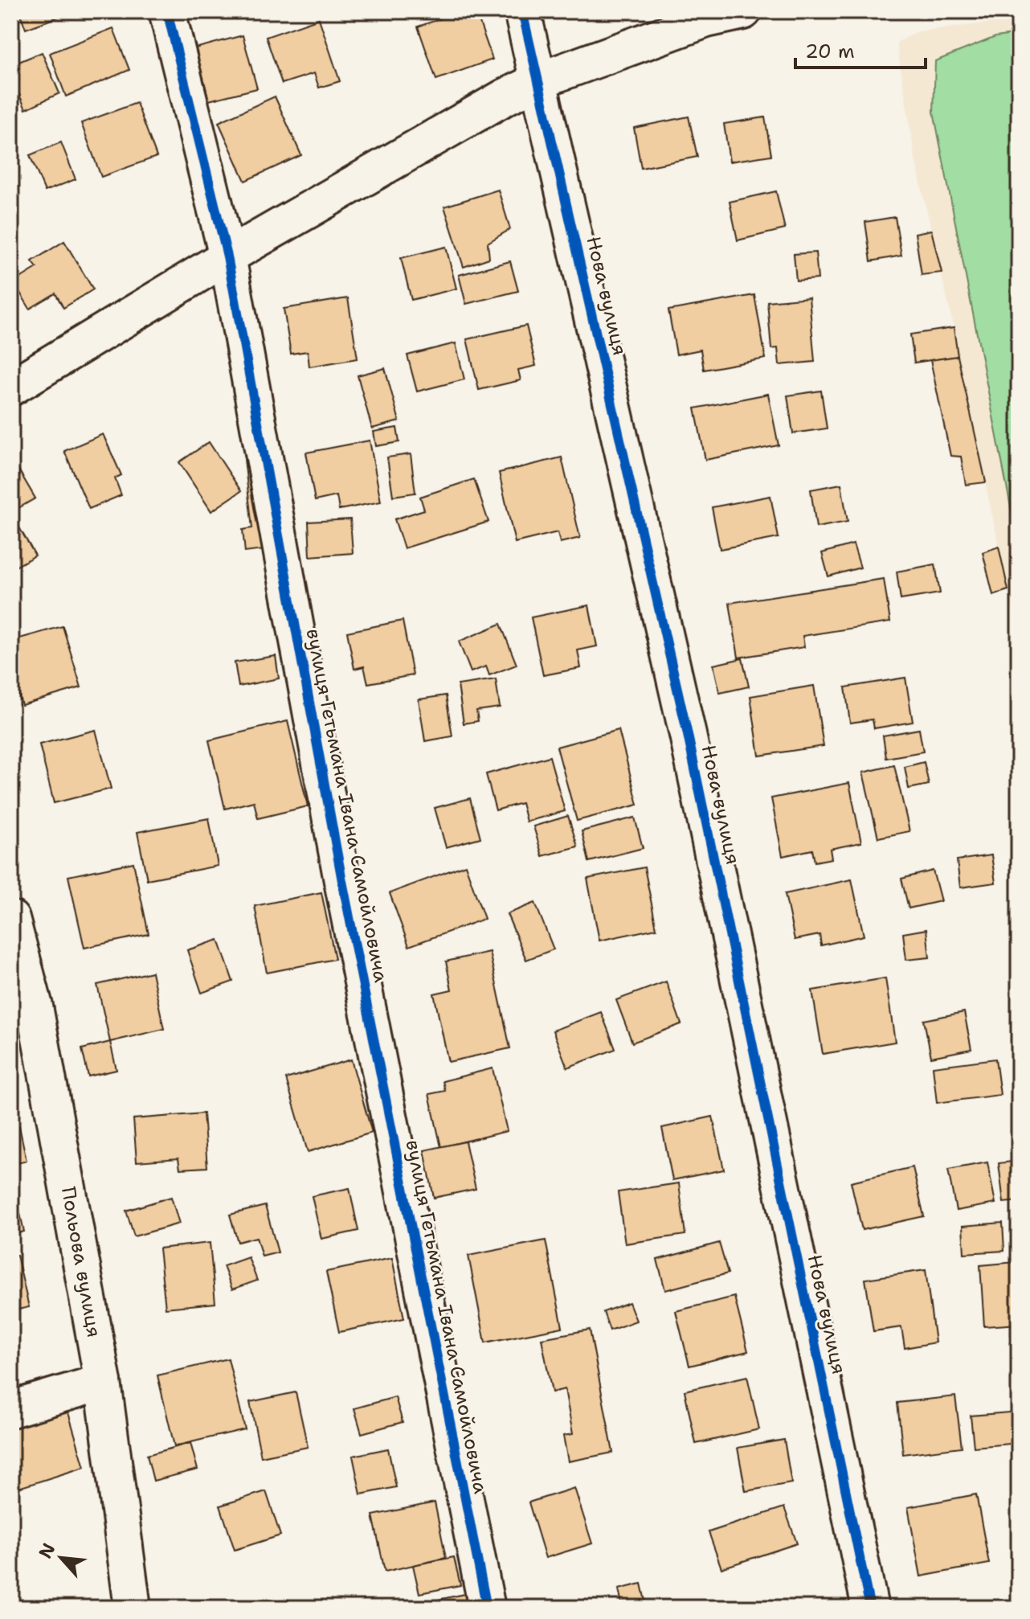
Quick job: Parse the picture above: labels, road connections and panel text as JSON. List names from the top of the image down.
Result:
{
  "streets": {
    "street": ["Нова вулиця", "вулиця Гетьмана Івана Самойловича", "Польова вулиця"]
  },
  "scale_bar": "20 m",
  "north": "top left"
}
